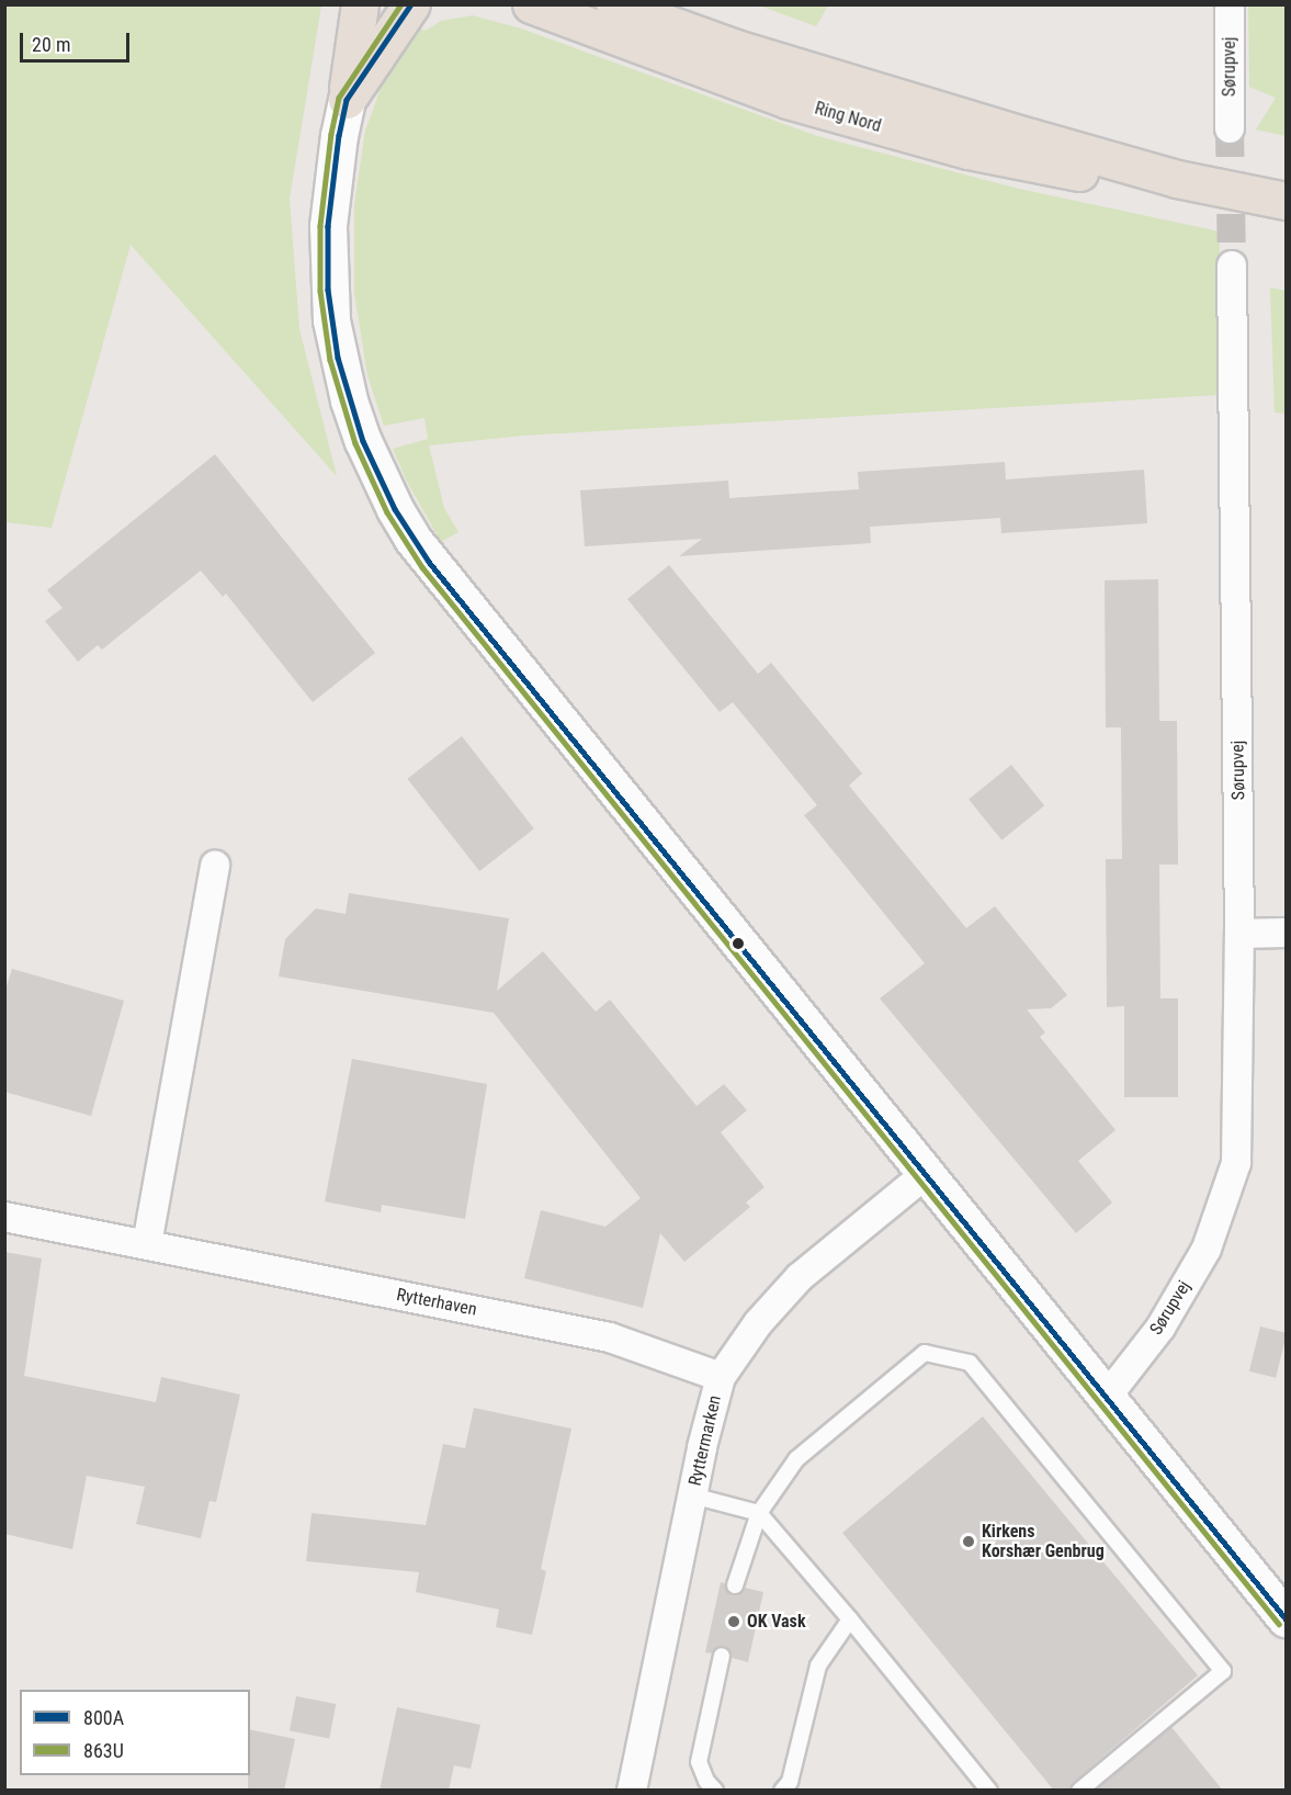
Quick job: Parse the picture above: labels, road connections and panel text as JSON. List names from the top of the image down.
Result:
{
  "streets": {
    "main road": ["Ring Nord"],
    "street": ["Sørupvej", "Rytterhaven", "Ryttermarken"]
  },
  "crossings": [
    ["Rytterhaven", "Ryttermarken"]
  ],
  "places": ["Kirkens Korshær Genbrug", "OK Vask"],
  "lines": ["transit line 800A", "transit line 863U"],
  "legend": ["800A", "863U"],
  "scale_bar": "20 m"
}
